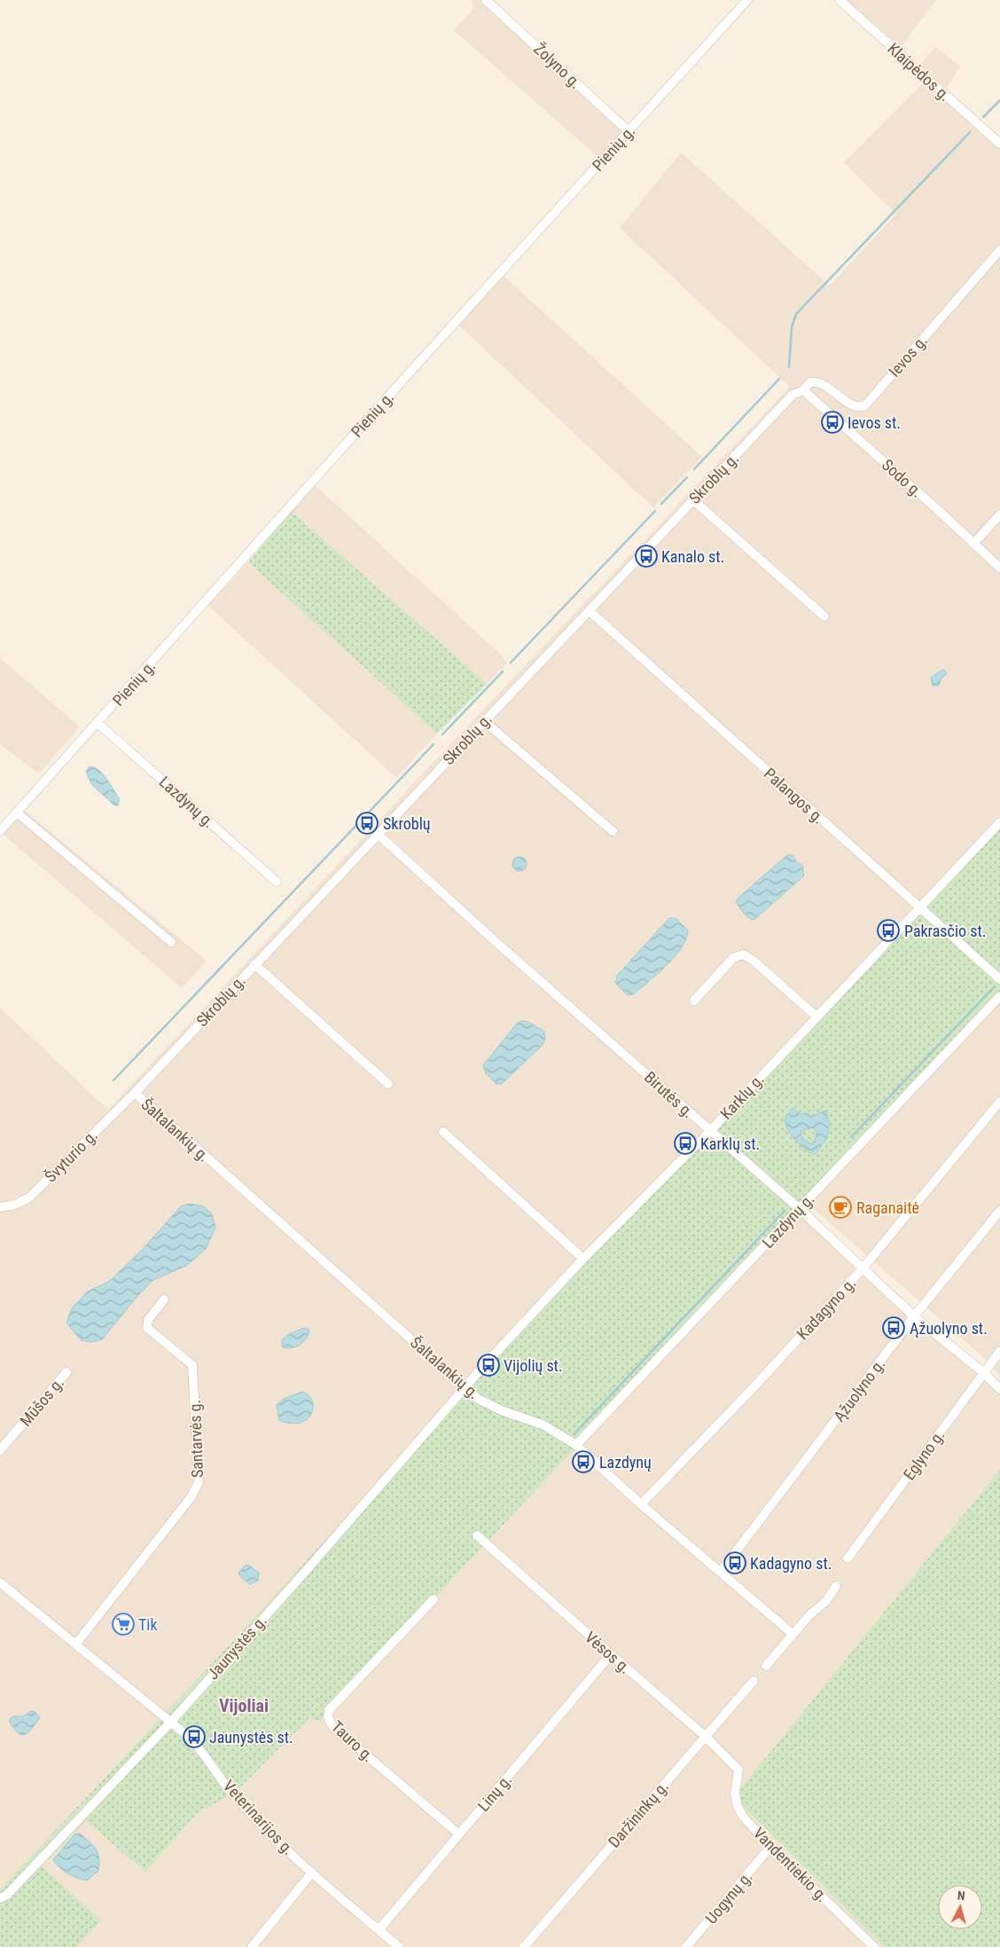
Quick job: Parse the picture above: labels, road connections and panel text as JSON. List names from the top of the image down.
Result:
{
  "streets": {
    "street": [
      "Žolyno g.",
      "Klaipėdos g.",
      "Pienių g.",
      "Ievos g.",
      "Skroblų g.",
      "Sodo g.",
      "Palangos g.",
      "Lazdynų g.",
      "Birutės g.",
      "Karklų g.",
      "Šaltalankių g.",
      "Švyturio g.",
      "Kadagyno g.",
      "Ąžuolyno g.",
      "Mūšos g.",
      "Santarvės g.",
      "Eglyno g.",
      "Jaunystės g.",
      "Vėsos g.",
      "Tauro g.",
      "Linų g.",
      "Daržininkų g.",
      "Veterinarijos g.",
      "Vandentiekio g.",
      "Uogynų g."
    ]
  },
  "crossings": [
    ["Žolyno g.", "Pienių g."],
    ["Pienių g.", "Lazdynų g."],
    ["Ievos g.", "Skroblų g."],
    ["Ievos g.", "Sodo g."],
    ["Skroblų g.", "Sodo g."],
    ["Skroblų g.", "Palangos g."],
    ["Skroblų g.", "Birutės g."],
    ["Skroblų g.", "Šaltalankių g."],
    ["Skroblų g.", "Švyturio g."],
    ["Palangos g.", "Karklų g."],
    ["Lazdynų g.", "Birutės g."],
    ["Lazdynų g.", "Šaltalankių g."],
    ["Birutės g.", "Karklų g."],
    ["Birutės g.", "Kadagyno g."],
    ["Birutės g.", "Ąžuolyno g."],
    ["Birutės g.", "Eglyno g."],
    ["Karklų g.", "Šaltalankių g."],
    ["Karklų g.", "Jaunystės g."],
    ["Šaltalankių g.", "Švyturio g."],
    ["Šaltalankių g.", "Kadagyno g."],
    ["Šaltalankių g.", "Ąžuolyno g."],
    ["Šaltalankių g.", "Jaunystės g."],
    ["Santarvės g.", "Veterinarijos g."],
    ["Jaunystės g.", "Veterinarijos g."],
    ["Vėsos g.", "Linų g."],
    ["Vėsos g.", "Daržininkų g."],
    ["Vėsos g.", "Vandentiekio g."],
    ["Tauro g.", "Linų g."],
    ["Linų g.", "Veterinarijos g."],
    ["Vandentiekio g.", "Uogynų g."]
  ],
  "districts": ["Vijoliai"],
  "places": {
    "bus stop": [
      "Ievos st.",
      "Kanalo st.",
      "Skroblų",
      "Pakrasčio st.",
      "Karklų st.",
      "Ąžuolyno st.",
      "Vijolių st.",
      "Lazdynų",
      "Kadagyno st.",
      "Jaunystės st."
    ],
    "cafe": ["Raganaitė"],
    "supermarket": ["Tik"]
  },
  "north": "top"
}
